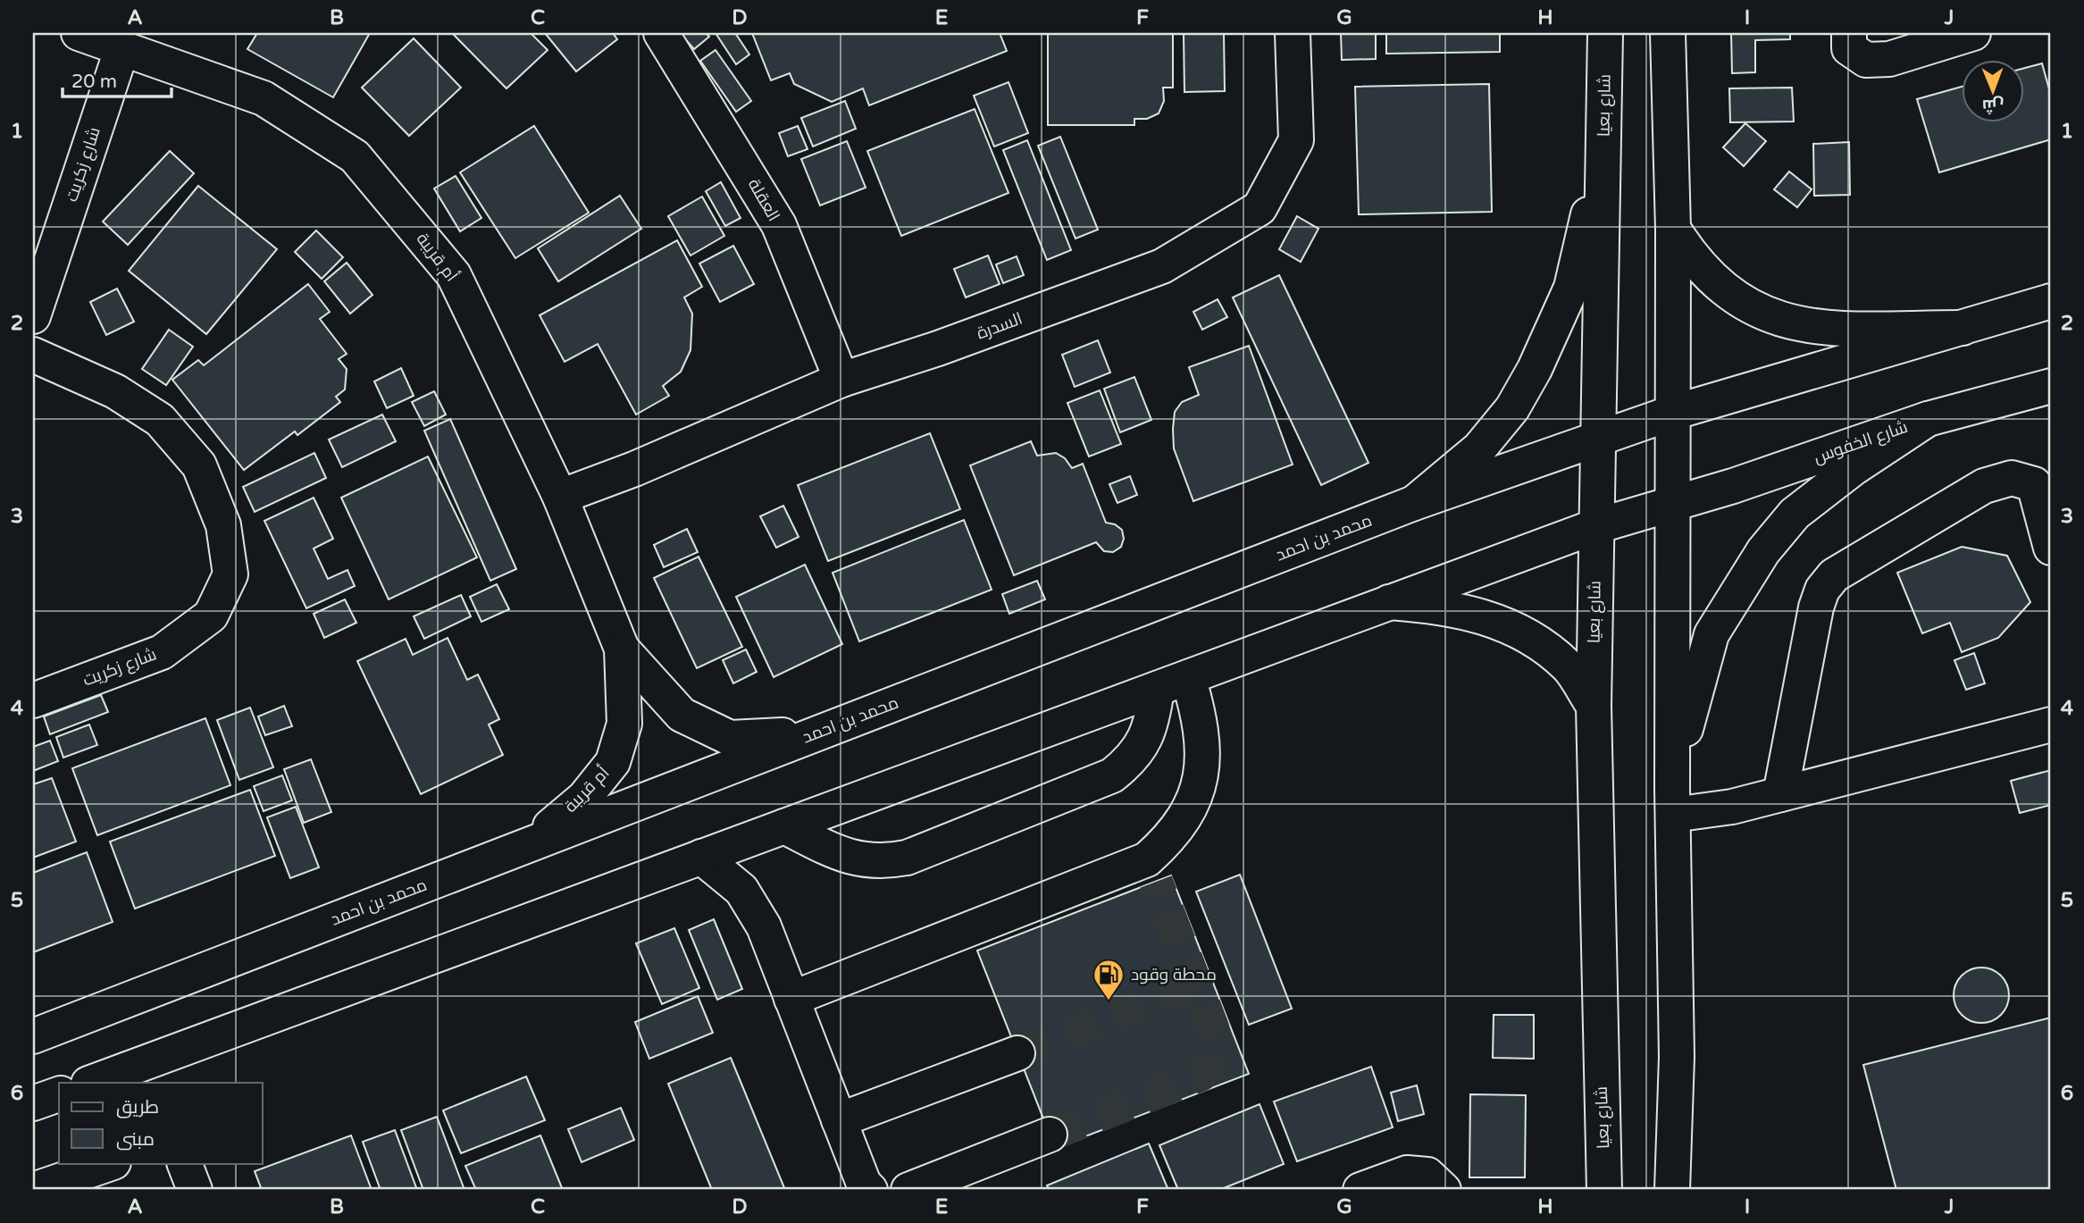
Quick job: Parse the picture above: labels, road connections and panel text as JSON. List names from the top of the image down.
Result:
{
  "streets": {
    "street": [
      "شارع بعيا",
      "شارع زكريت",
      "العقلة",
      "أم قريبة",
      "السدرة",
      "شارع الخفوس",
      "محمد بن احمد"
    ]
  },
  "crossings": [
    ["شارع بعيا", "محمد بن احمد"],
    ["شارع زكريت", "أم قريبة"],
    ["العقلة", "السدرة"],
    ["أم قريبة", "السدرة"],
    ["أم قريبة", "محمد بن احمد"]
  ],
  "places": {
    "fuel station": ["محطة وقود"]
  },
  "legend": ["طريق", "مبنى"],
  "scale_bar": "20 m",
  "north": "bottom",
  "grid": {
    "columns": [
      "A",
      "B",
      "C",
      "D",
      "E",
      "F",
      "G",
      "H",
      "I",
      "J"
    ],
    "rows": [
      "1",
      "2",
      "3",
      "4",
      "5",
      "6"
    ]
  }
}
